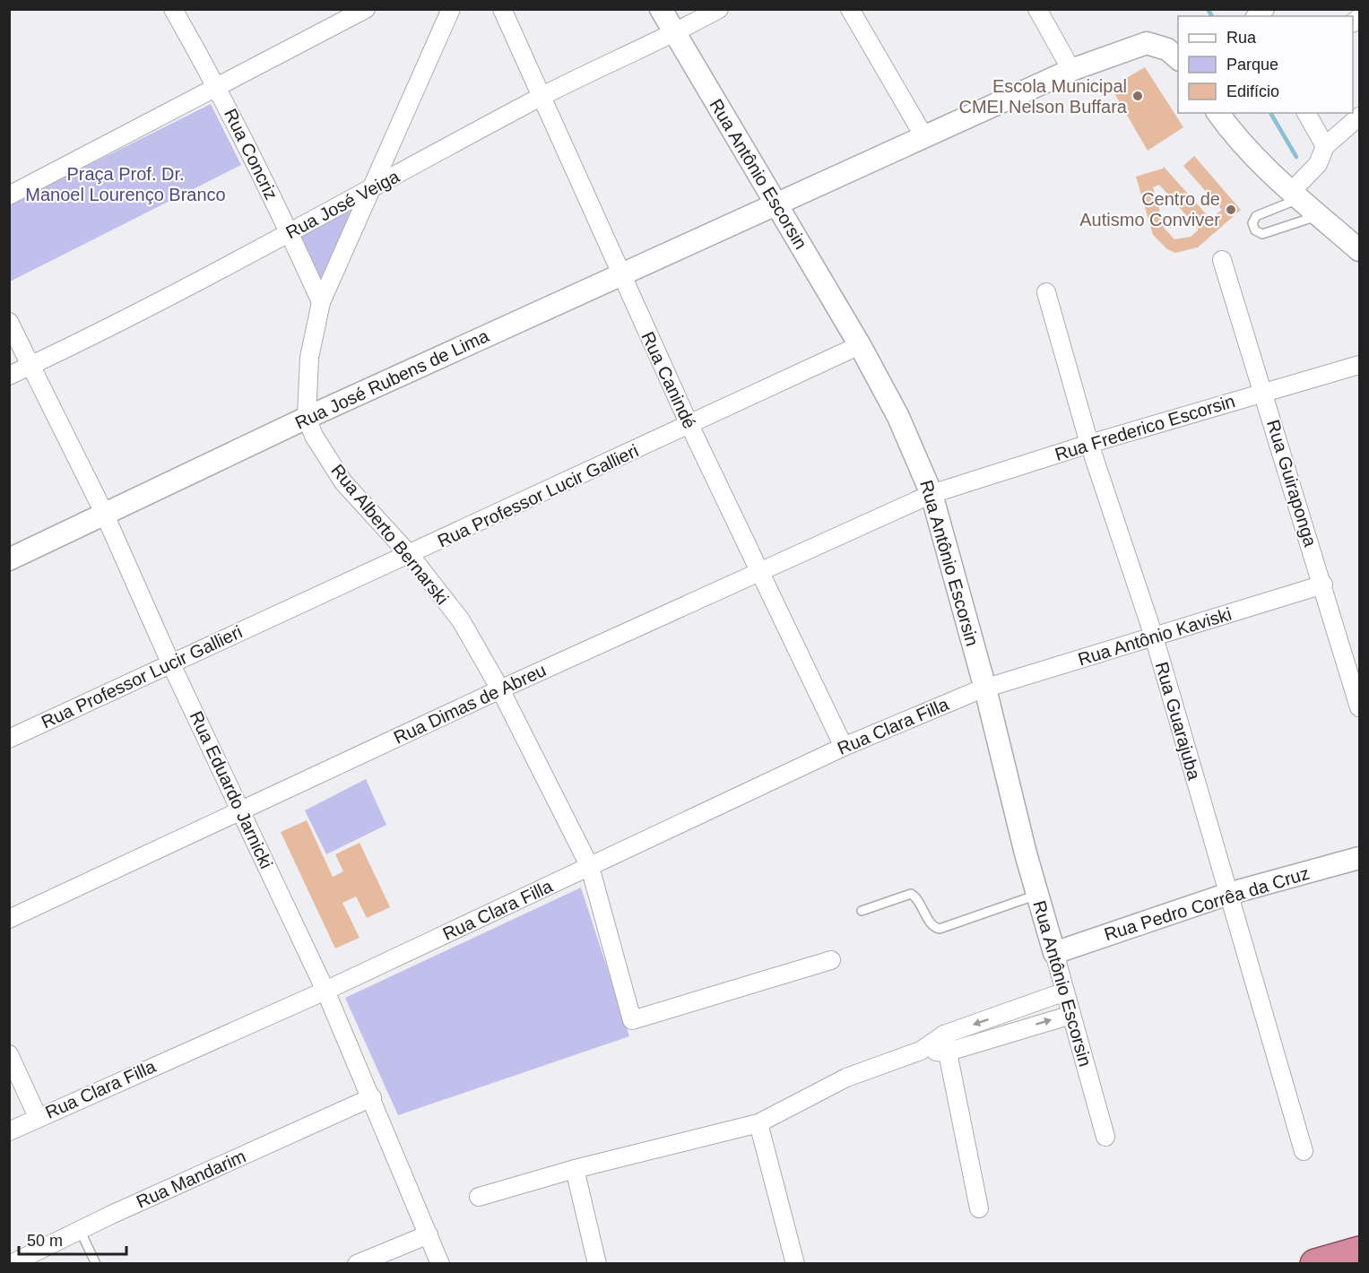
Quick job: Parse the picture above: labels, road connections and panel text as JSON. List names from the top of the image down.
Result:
{
  "streets": {
    "street": [
      "Rua Concriz",
      "Rua Antônio Escorsin",
      "Rua José Veiga",
      "Rua José Rubens de Lima",
      "Rua Canindé",
      "Rua Frederico Escorsin",
      "Rua Guiraponga",
      "Rua Professor Lucir Gallieri",
      "Rua Alberto Bernarski",
      "Rua Antônio Kaviski",
      "Rua Dimas de Abreu",
      "Rua Guarajuba",
      "Rua Clara Filla",
      "Rua Eduardo Jarnicki",
      "Rua Pedro Corrêa da Cruz",
      "Rua Mandarim"
    ]
  },
  "crossings": [
    ["Rua Concriz", "Rua José Veiga"],
    ["Rua Concriz", "Rua Alberto Bernarski"],
    ["Rua Antônio Escorsin", "Rua José Veiga"],
    ["Rua Antônio Escorsin", "Rua José Rubens de Lima"],
    ["Rua Antônio Escorsin", "Rua Frederico Escorsin"],
    ["Rua Antônio Escorsin", "Rua Professor Lucir Gallieri"],
    ["Rua Antônio Escorsin", "Rua Antônio Kaviski"],
    ["Rua Antônio Escorsin", "Rua Dimas de Abreu"],
    ["Rua Antônio Escorsin", "Rua Clara Filla"],
    ["Rua Antônio Escorsin", "Rua Pedro Corrêa da Cruz"],
    ["Rua José Veiga", "Rua Canindé"],
    ["Rua José Veiga", "Rua Alberto Bernarski"],
    ["Rua José Veiga", "Rua Eduardo Jarnicki"],
    ["Rua José Rubens de Lima", "Rua Canindé"],
    ["Rua José Rubens de Lima", "Rua Alberto Bernarski"],
    ["Rua José Rubens de Lima", "Rua Eduardo Jarnicki"],
    ["Rua Canindé", "Rua Professor Lucir Gallieri"],
    ["Rua Canindé", "Rua Dimas de Abreu"],
    ["Rua Canindé", "Rua Clara Filla"],
    ["Rua Frederico Escorsin", "Rua Guiraponga"],
    ["Rua Frederico Escorsin", "Rua Dimas de Abreu"],
    ["Rua Frederico Escorsin", "Rua Guarajuba"],
    ["Rua Guiraponga", "Rua Antônio Kaviski"],
    ["Rua Professor Lucir Gallieri", "Rua Alberto Bernarski"],
    ["Rua Professor Lucir Gallieri", "Rua Eduardo Jarnicki"],
    ["Rua Alberto Bernarski", "Rua Dimas de Abreu"],
    ["Rua Alberto Bernarski", "Rua Clara Filla"],
    ["Rua Antônio Kaviski", "Rua Guarajuba"],
    ["Rua Antônio Kaviski", "Rua Clara Filla"],
    ["Rua Dimas de Abreu", "Rua Eduardo Jarnicki"],
    ["Rua Guarajuba", "Rua Pedro Corrêa da Cruz"],
    ["Rua Clara Filla", "Rua Eduardo Jarnicki"],
    ["Rua Eduardo Jarnicki", "Rua Mandarim"]
  ],
  "parks": ["Praça Prof. Dr. Manoel Lourenço Branco"],
  "places": ["Escola Municipal CMEI Nelson Buffara", "Centro de Autismo Conviver"],
  "legend": ["Rua", "Parque", "Edifício"],
  "scale_bar": "50 m"
}
